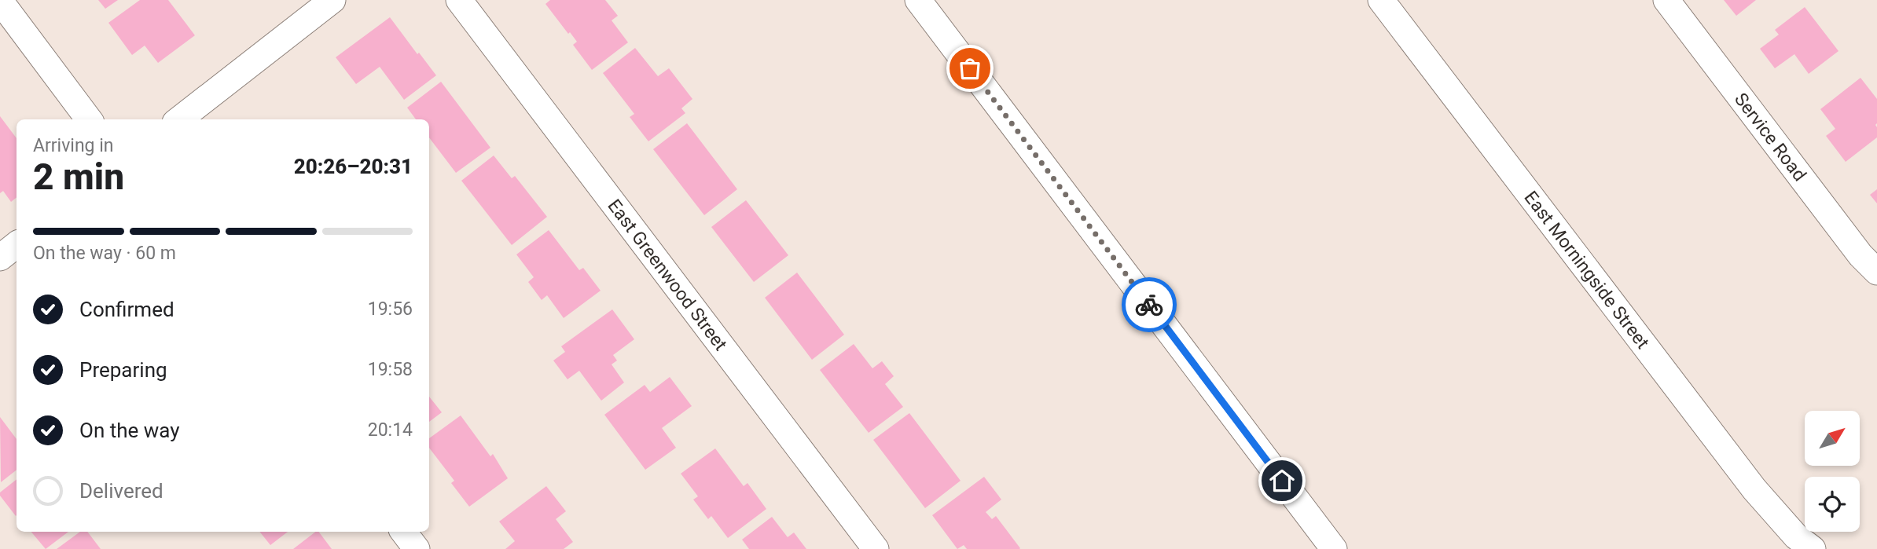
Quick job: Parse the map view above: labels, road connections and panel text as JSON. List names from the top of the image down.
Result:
{
  "streets": {
    "street": ["Service Road", "East Morningside Street", "East Greenwood Street"]
  },
  "north": "top right",
  "page": {
    "heading": ["2 min", "Arriving in", "20:26–20:31"],
    "bar": "On the way · 60 m",
    "list": [
      ["Confirmed", "19:56"],
      ["Preparing", "19:58"],
      ["On the way", "20:14"],
      "Delivered"
    ]
  }
}
